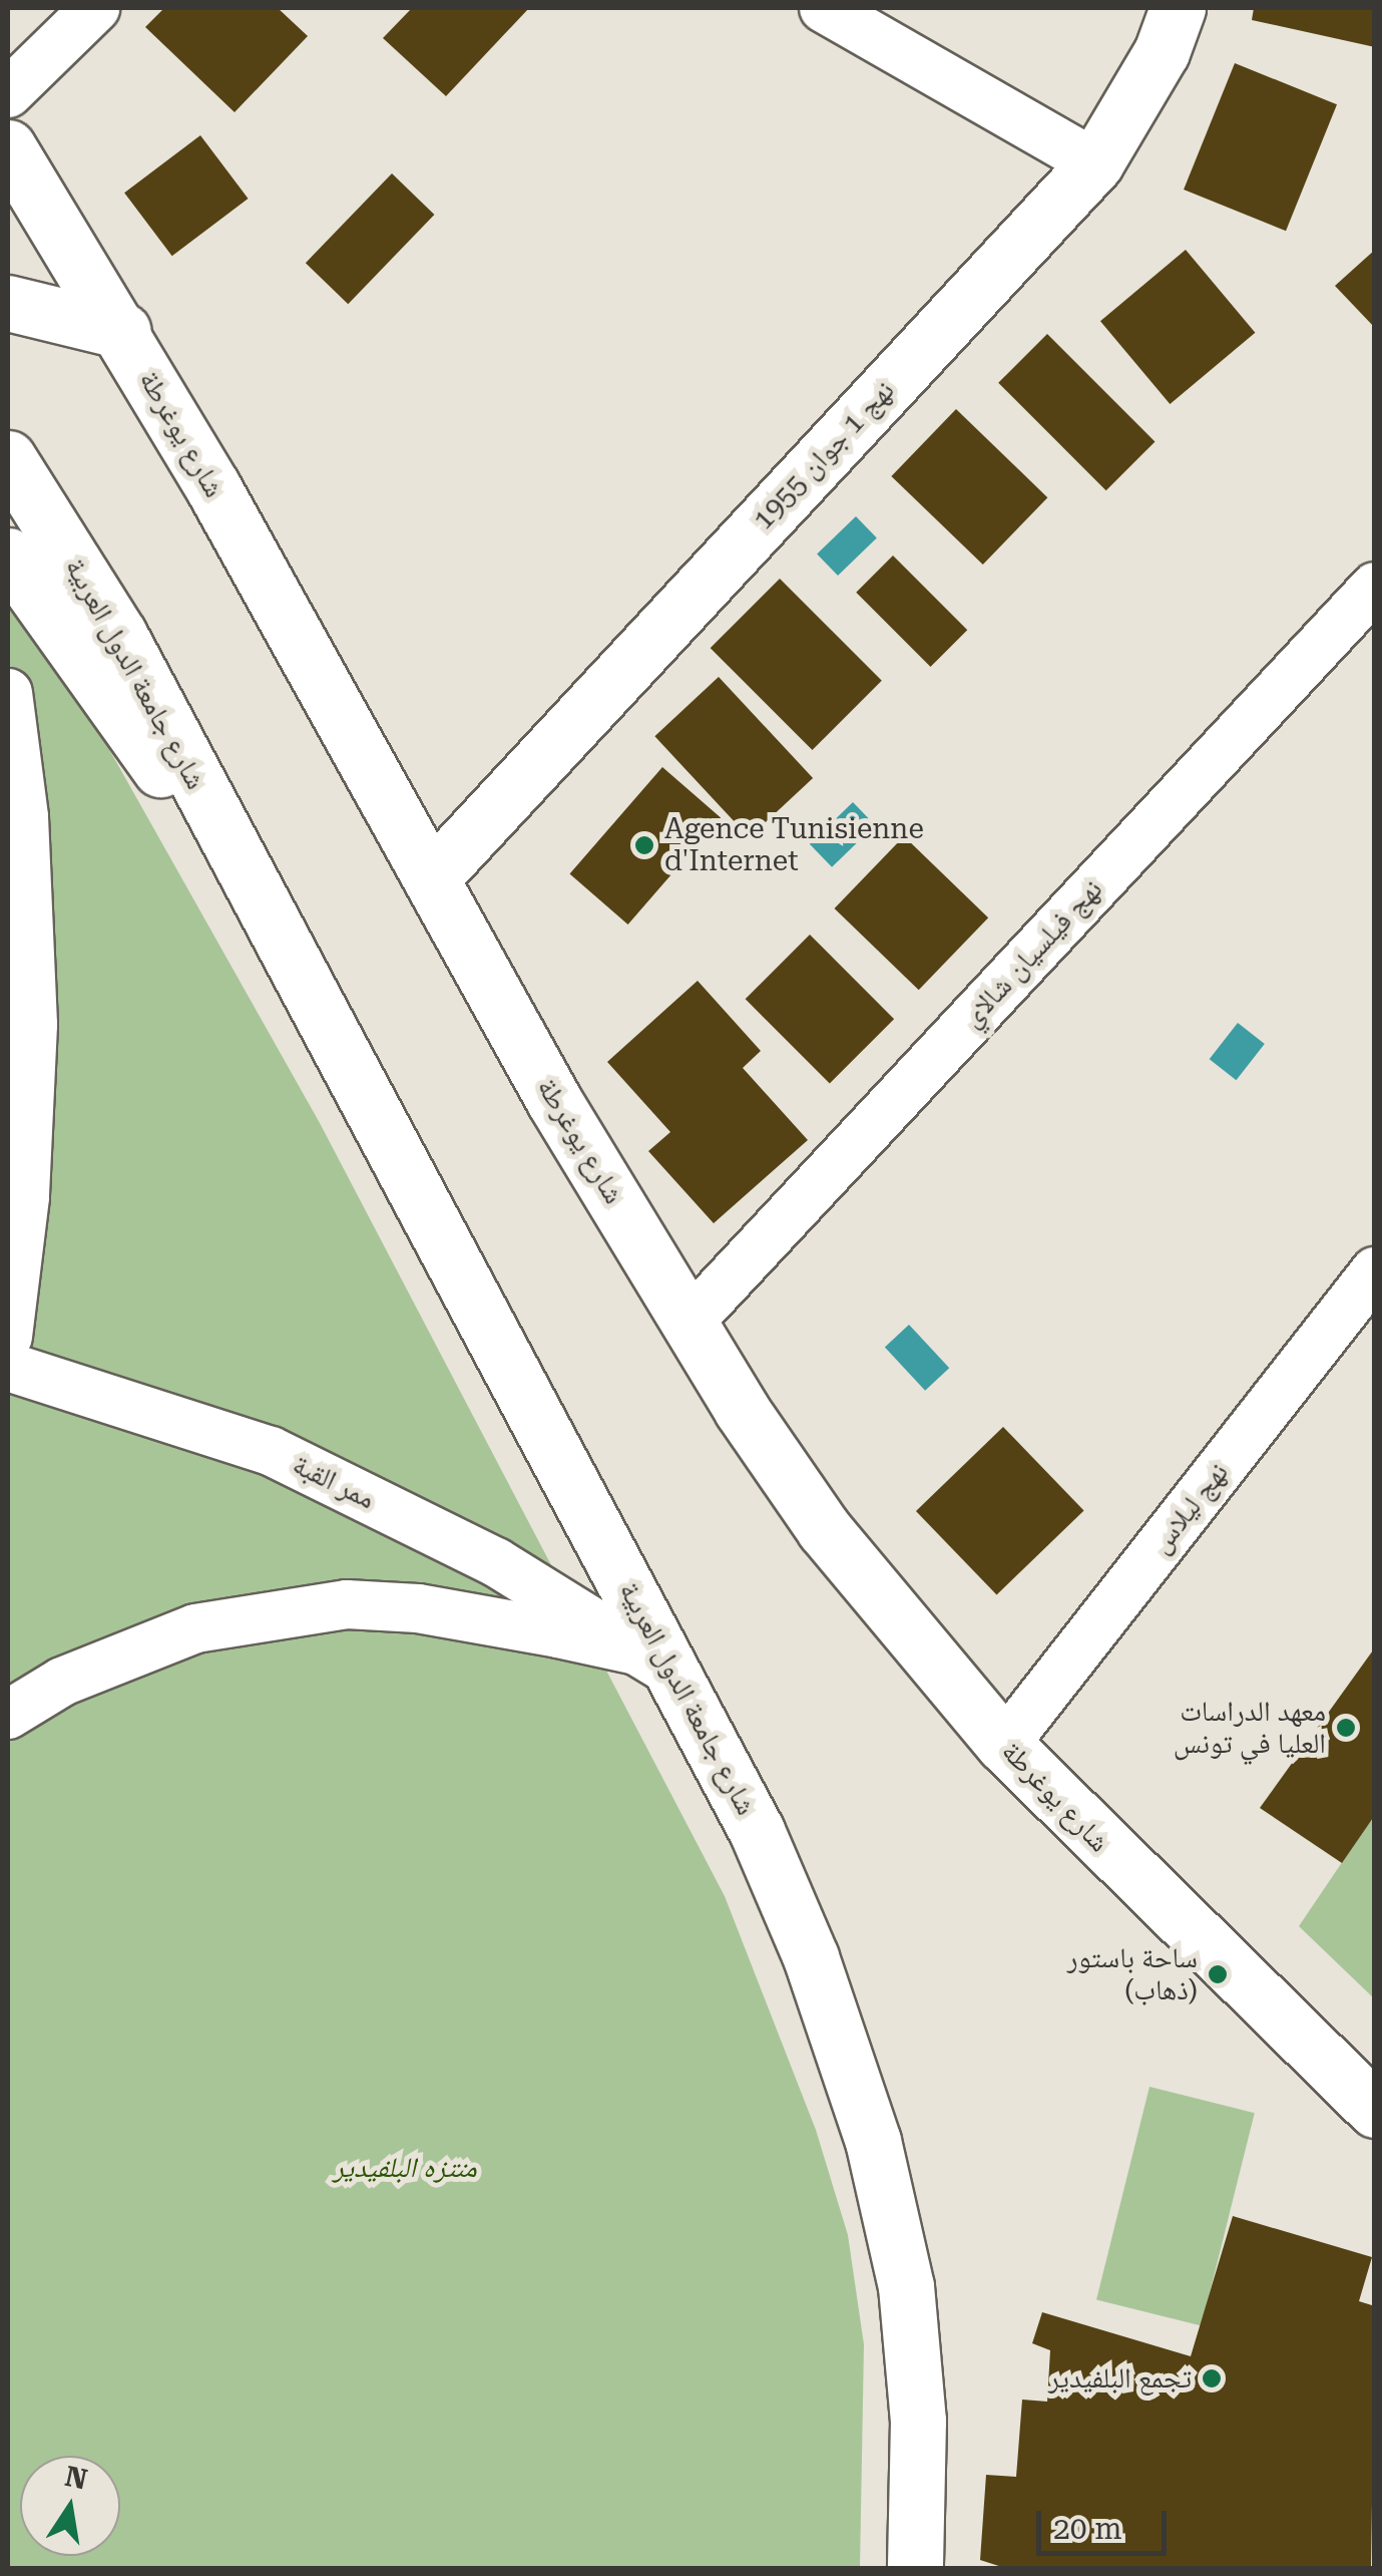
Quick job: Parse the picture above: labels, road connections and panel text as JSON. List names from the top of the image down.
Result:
{
  "streets": {
    "street": [
      "شارع يوغرطة",
      "نهج 1 جوان 1955",
      "شارع جامعة الدول العربية",
      "نهج فيلسيان شالاي",
      "ممر القبة",
      "نهج ليلاس"
    ]
  },
  "crossings": [
    ["شارع يوغرطة", "نهج 1 جوان 1955"],
    ["شارع يوغرطة", "نهج فيلسيان شالاي"],
    ["شارع يوغرطة", "نهج ليلاس"],
    ["شارع جامعة الدول العربية", "ممر القبة"]
  ],
  "parks": ["منتزه البلفيدير"],
  "places": [
    "Agence Tunisienne d'Internet",
    "معهد الدراسات العليا في تونس",
    "ساحة باستور (ذهاب)",
    "تجمع البلفيدير"
  ],
  "scale_bar": "20 m",
  "north": "top"
}
